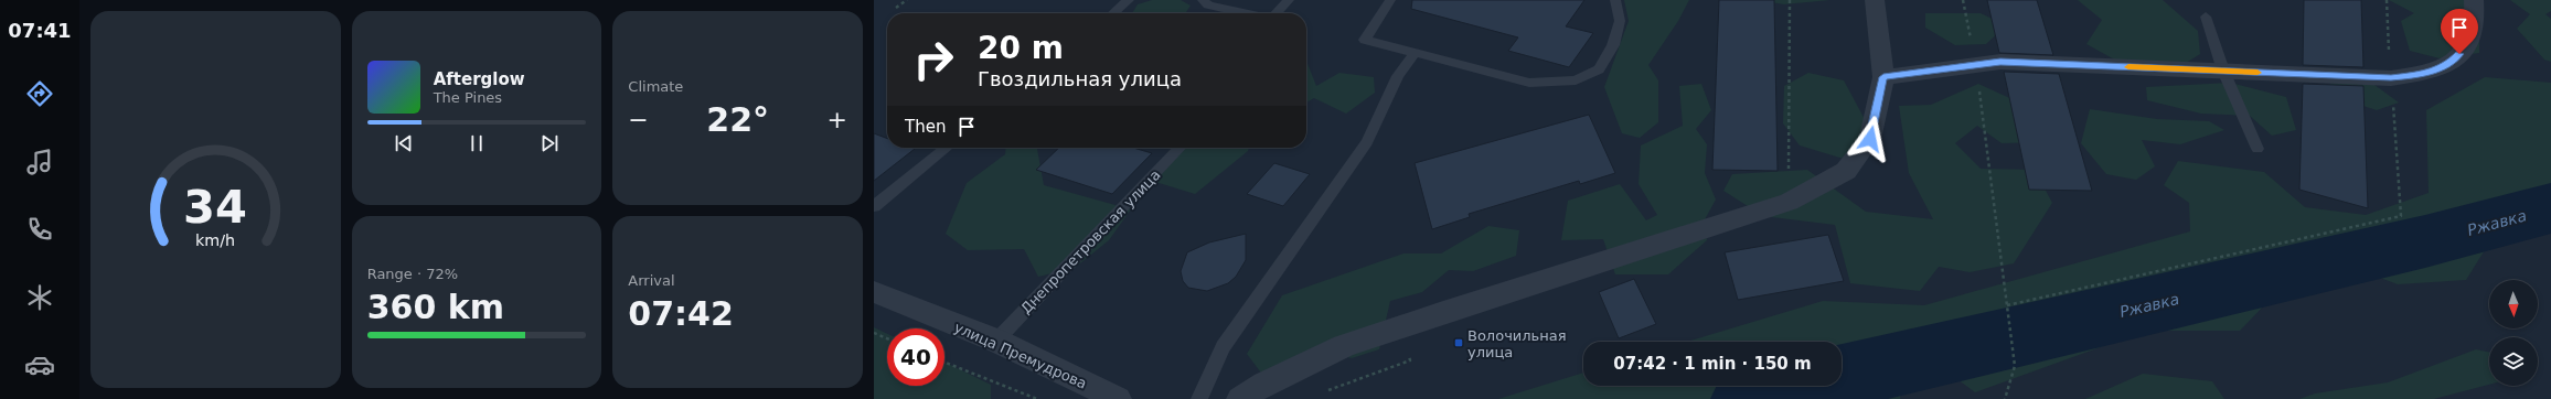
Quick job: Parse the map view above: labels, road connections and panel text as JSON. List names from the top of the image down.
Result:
{
  "streets": {
    "street": ["улица Премудрова"],
    "lane": ["Днепропетровская улица"]
  },
  "crossings": [
    ["Днепропетровская улица", "улица Премудрова"]
  ],
  "water": ["Ржавка"],
  "places": {
    "transit": ["Волочильная улица"]
  },
  "north": "bottom",
  "page": {
    "tabs": "07:41",
    "tile": [
      "Climate",
      ["Range · 72%", "360 km"],
      ["Arrival", "07:42"]
    ],
    "turn": ["20 m", "Гвоздильная улица"],
    "song": ["Afterglow", "The Pines"],
    "heat": ["−", "22°", "+"],
    "then": "Then",
    "limit": "40",
    "trip": "07:42 · 1 min · 150 m",
    "gauge": ["34", "km/h"]
  }
}
